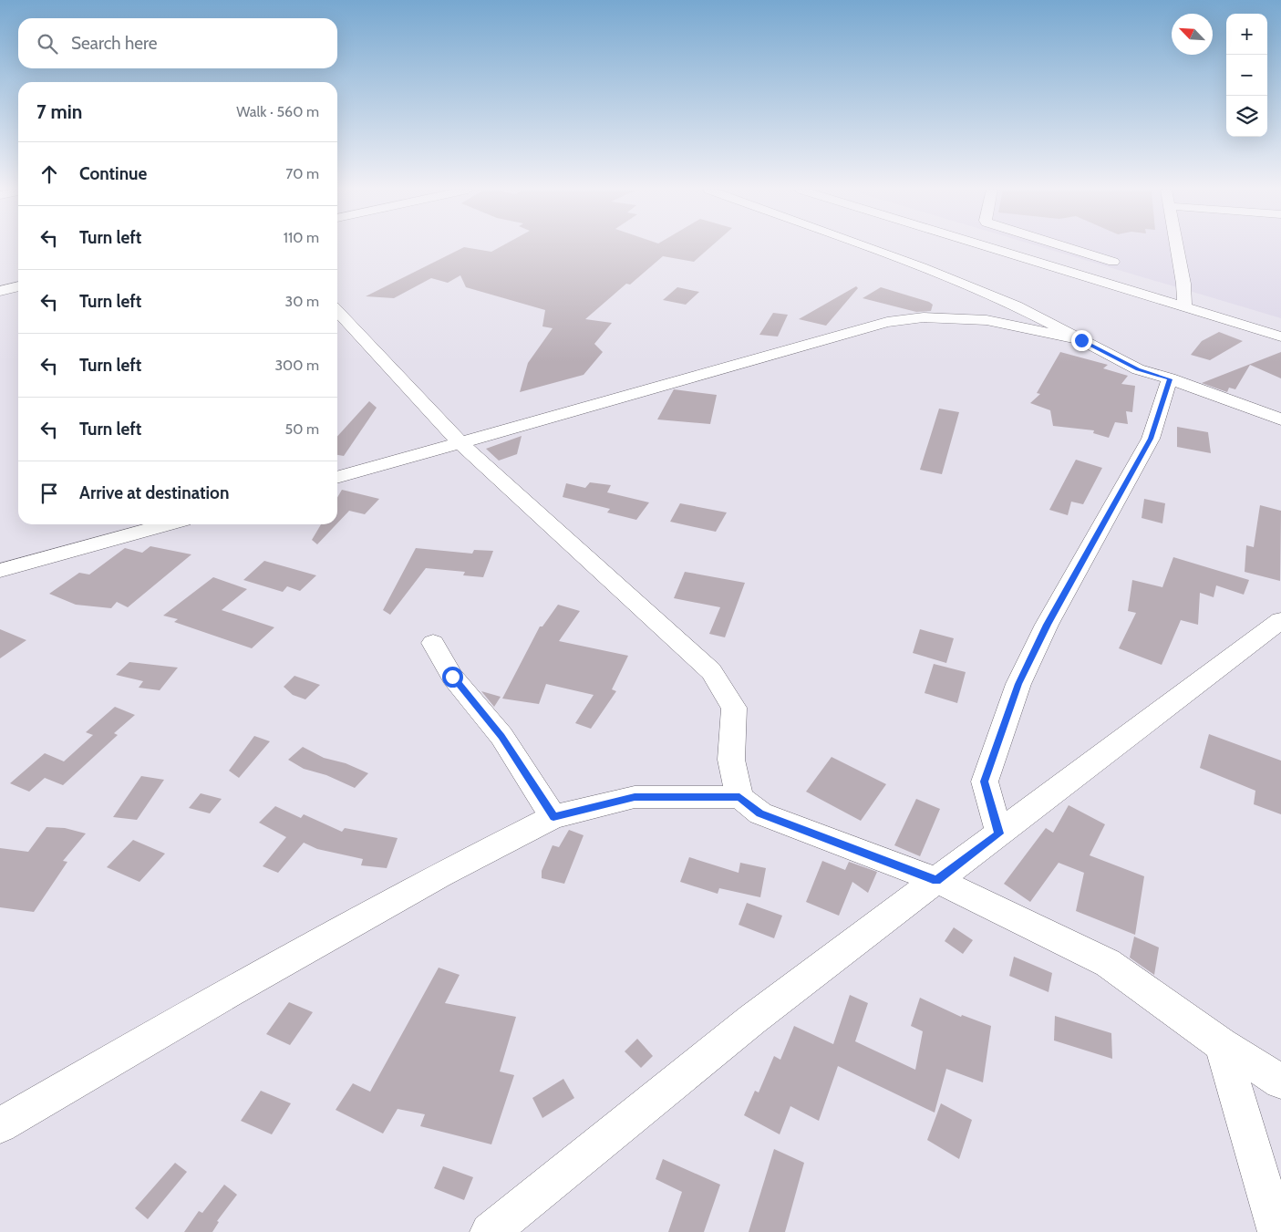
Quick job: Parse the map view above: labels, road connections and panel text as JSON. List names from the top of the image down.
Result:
{
  "north": "top left",
  "page": {
    "map_buttons": ["+", "−"],
    "search": "Search here",
    "heading": ["7 min", "Walk · 560 m"],
    "list": [
      ["Continue", "70 m"],
      ["Turn left", "110 m"],
      ["Turn left", "30 m"],
      ["Turn left", "300 m"],
      ["Turn left", "50 m"],
      "Arrive at destination"
    ]
  }
}
